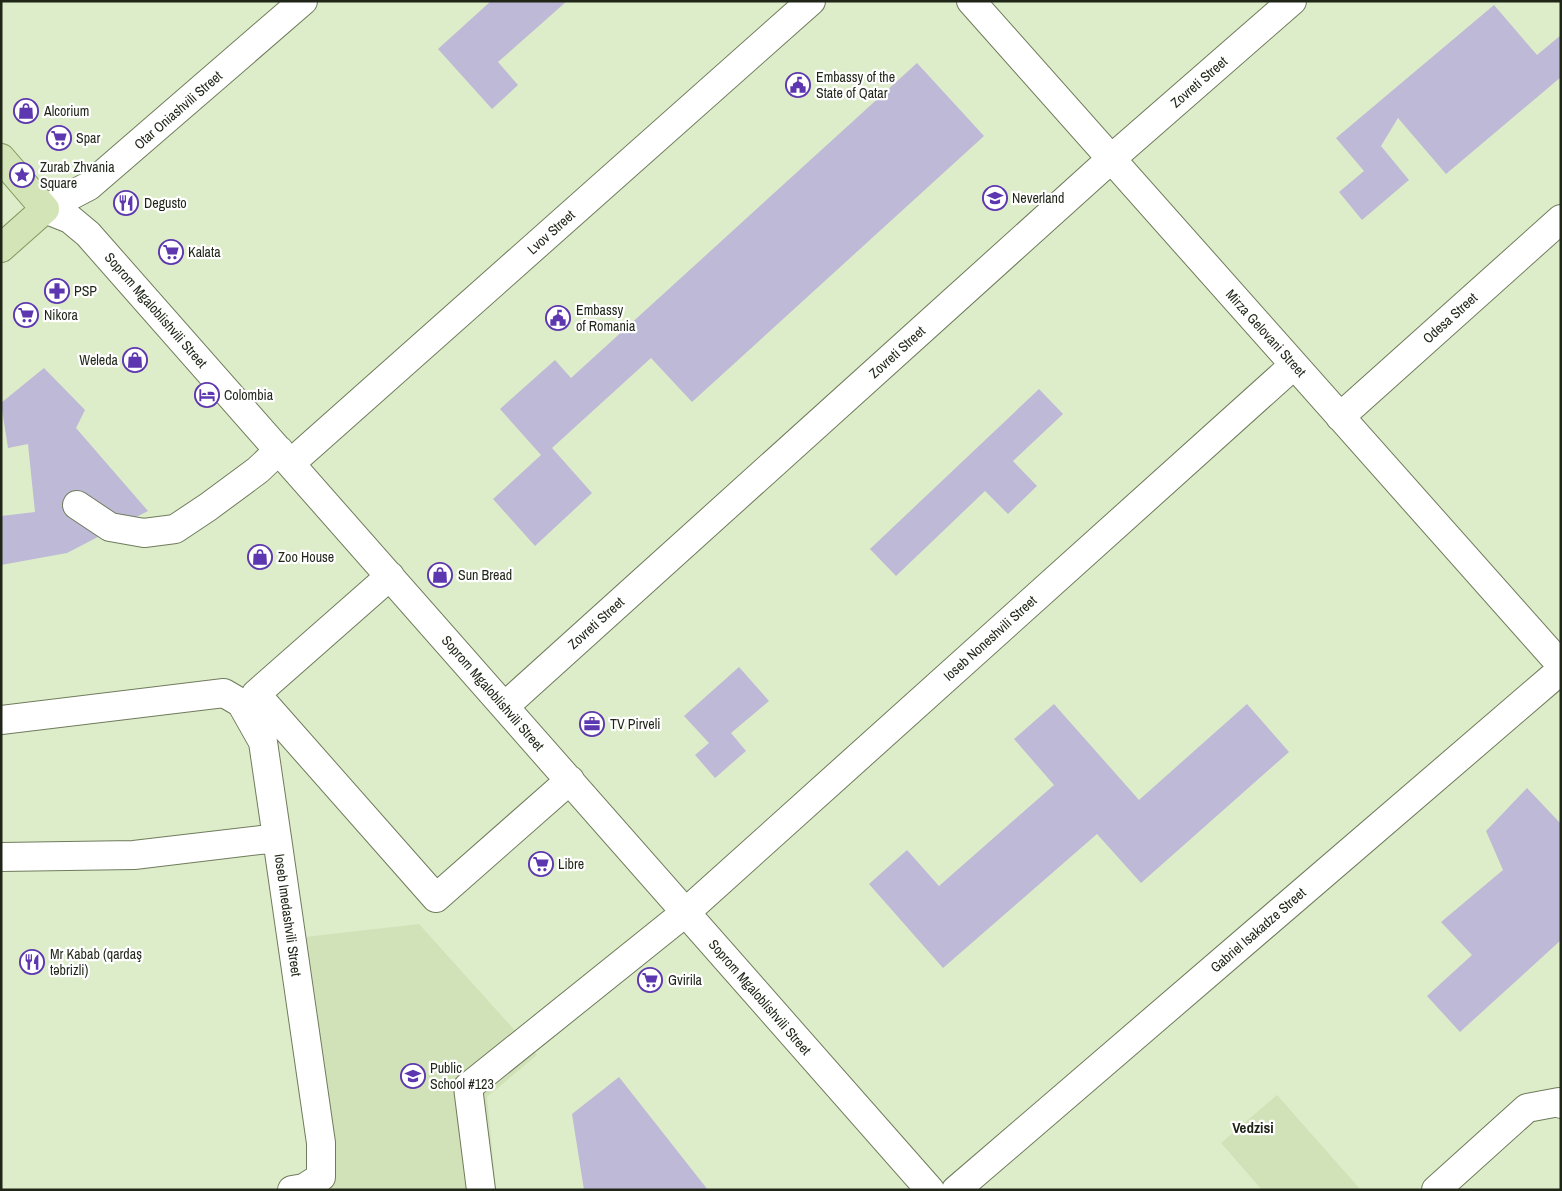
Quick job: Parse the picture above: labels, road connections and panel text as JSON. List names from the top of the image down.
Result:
{
  "streets": {
    "street": [
      "Zovreti Street",
      "Otar Oniashvili Street",
      "Lvov Street",
      "Soprom Mgaloblishvili Street",
      "Odesa Street",
      "Mirza Gelovani Street",
      "Ioseb Noneshvili Street",
      "Ioseb Imedashvili Street",
      "Gabriel Isakadze Street"
    ]
  },
  "crossings": [
    ["Zovreti Street", "Soprom Mgaloblishvili Street"],
    ["Zovreti Street", "Mirza Gelovani Street"],
    ["Otar Oniashvili Street", "Soprom Mgaloblishvili Street"],
    ["Lvov Street", "Soprom Mgaloblishvili Street"],
    ["Soprom Mgaloblishvili Street", "Ioseb Noneshvili Street"],
    ["Odesa Street", "Mirza Gelovani Street"],
    ["Mirza Gelovani Street", "Ioseb Noneshvili Street"]
  ],
  "districts": ["Vedzisi"],
  "places": {
    "public building": ["Embassy of the State of Qatar", "Embassy of Romania"],
    "shop": [
      "Alcorium",
      "Weleda",
      "Zoo House",
      "Sun Bread"
    ],
    "supermarket": [
      "Spar",
      "Kalata",
      "Nikora",
      "Libre",
      "Gvirila"
    ],
    "place": ["Zurab Zhvania Square"],
    "school or university": ["Neverland", "Public School #123"],
    "restaurant": ["Degusto", "Mr Kabab (qardaş təbrizli)"],
    "pharmacy": ["PSP"],
    "hotel": ["Colombia"],
    "office": ["TV Pirveli"]
  }
}
